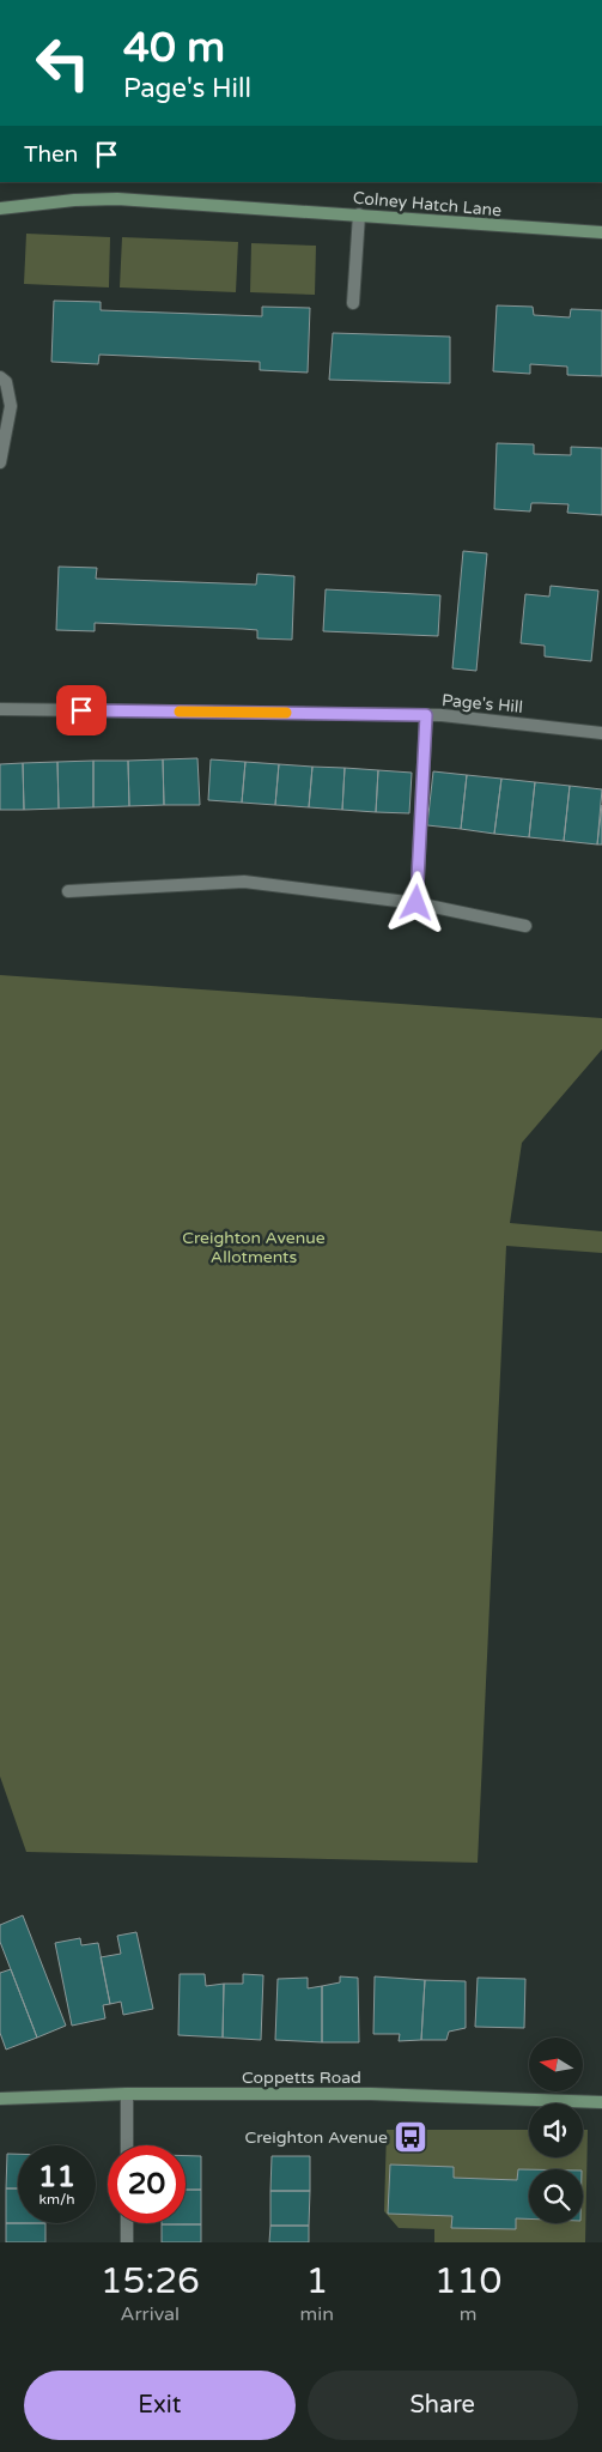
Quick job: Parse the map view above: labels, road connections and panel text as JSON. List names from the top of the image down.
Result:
{
  "streets": {
    "main road": ["Colney Hatch Lane", "Coppetts Road"],
    "street": ["Page's Hill"]
  },
  "parks": ["Creighton Avenue Allotments"],
  "places": {
    "bus stop": ["Creighton Avenue"]
  },
  "north": "left",
  "page": {
    "turn": ["40 m", "Page's Hill"],
    "then": "Then",
    "speed": "11 km/h",
    "limit": "20",
    "eta": [
      "15:26",
      "Arrival",
      "1",
      "min",
      "110",
      "m"
    ],
    "buttons": ["Exit", "Share"]
  }
}
